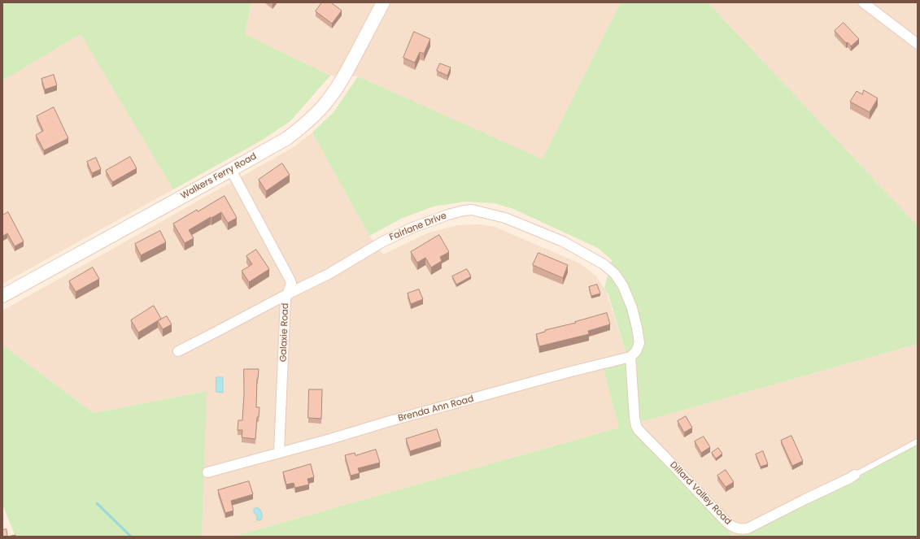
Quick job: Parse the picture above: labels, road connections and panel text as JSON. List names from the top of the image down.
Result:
{
  "streets": {
    "street": [
      "Walkers Ferry Road",
      "Fairlane Drive",
      "Galaxie Road",
      "Brenda Ann Road",
      "Dillard Valley Road"
    ]
  },
  "crossings": [
    ["Walkers Ferry Road", "Galaxie Road"],
    ["Fairlane Drive", "Galaxie Road"],
    ["Fairlane Drive", "Brenda Ann Road"],
    ["Fairlane Drive", "Dillard Valley Road"],
    ["Galaxie Road", "Brenda Ann Road"],
    ["Brenda Ann Road", "Dillard Valley Road"]
  ]
}
